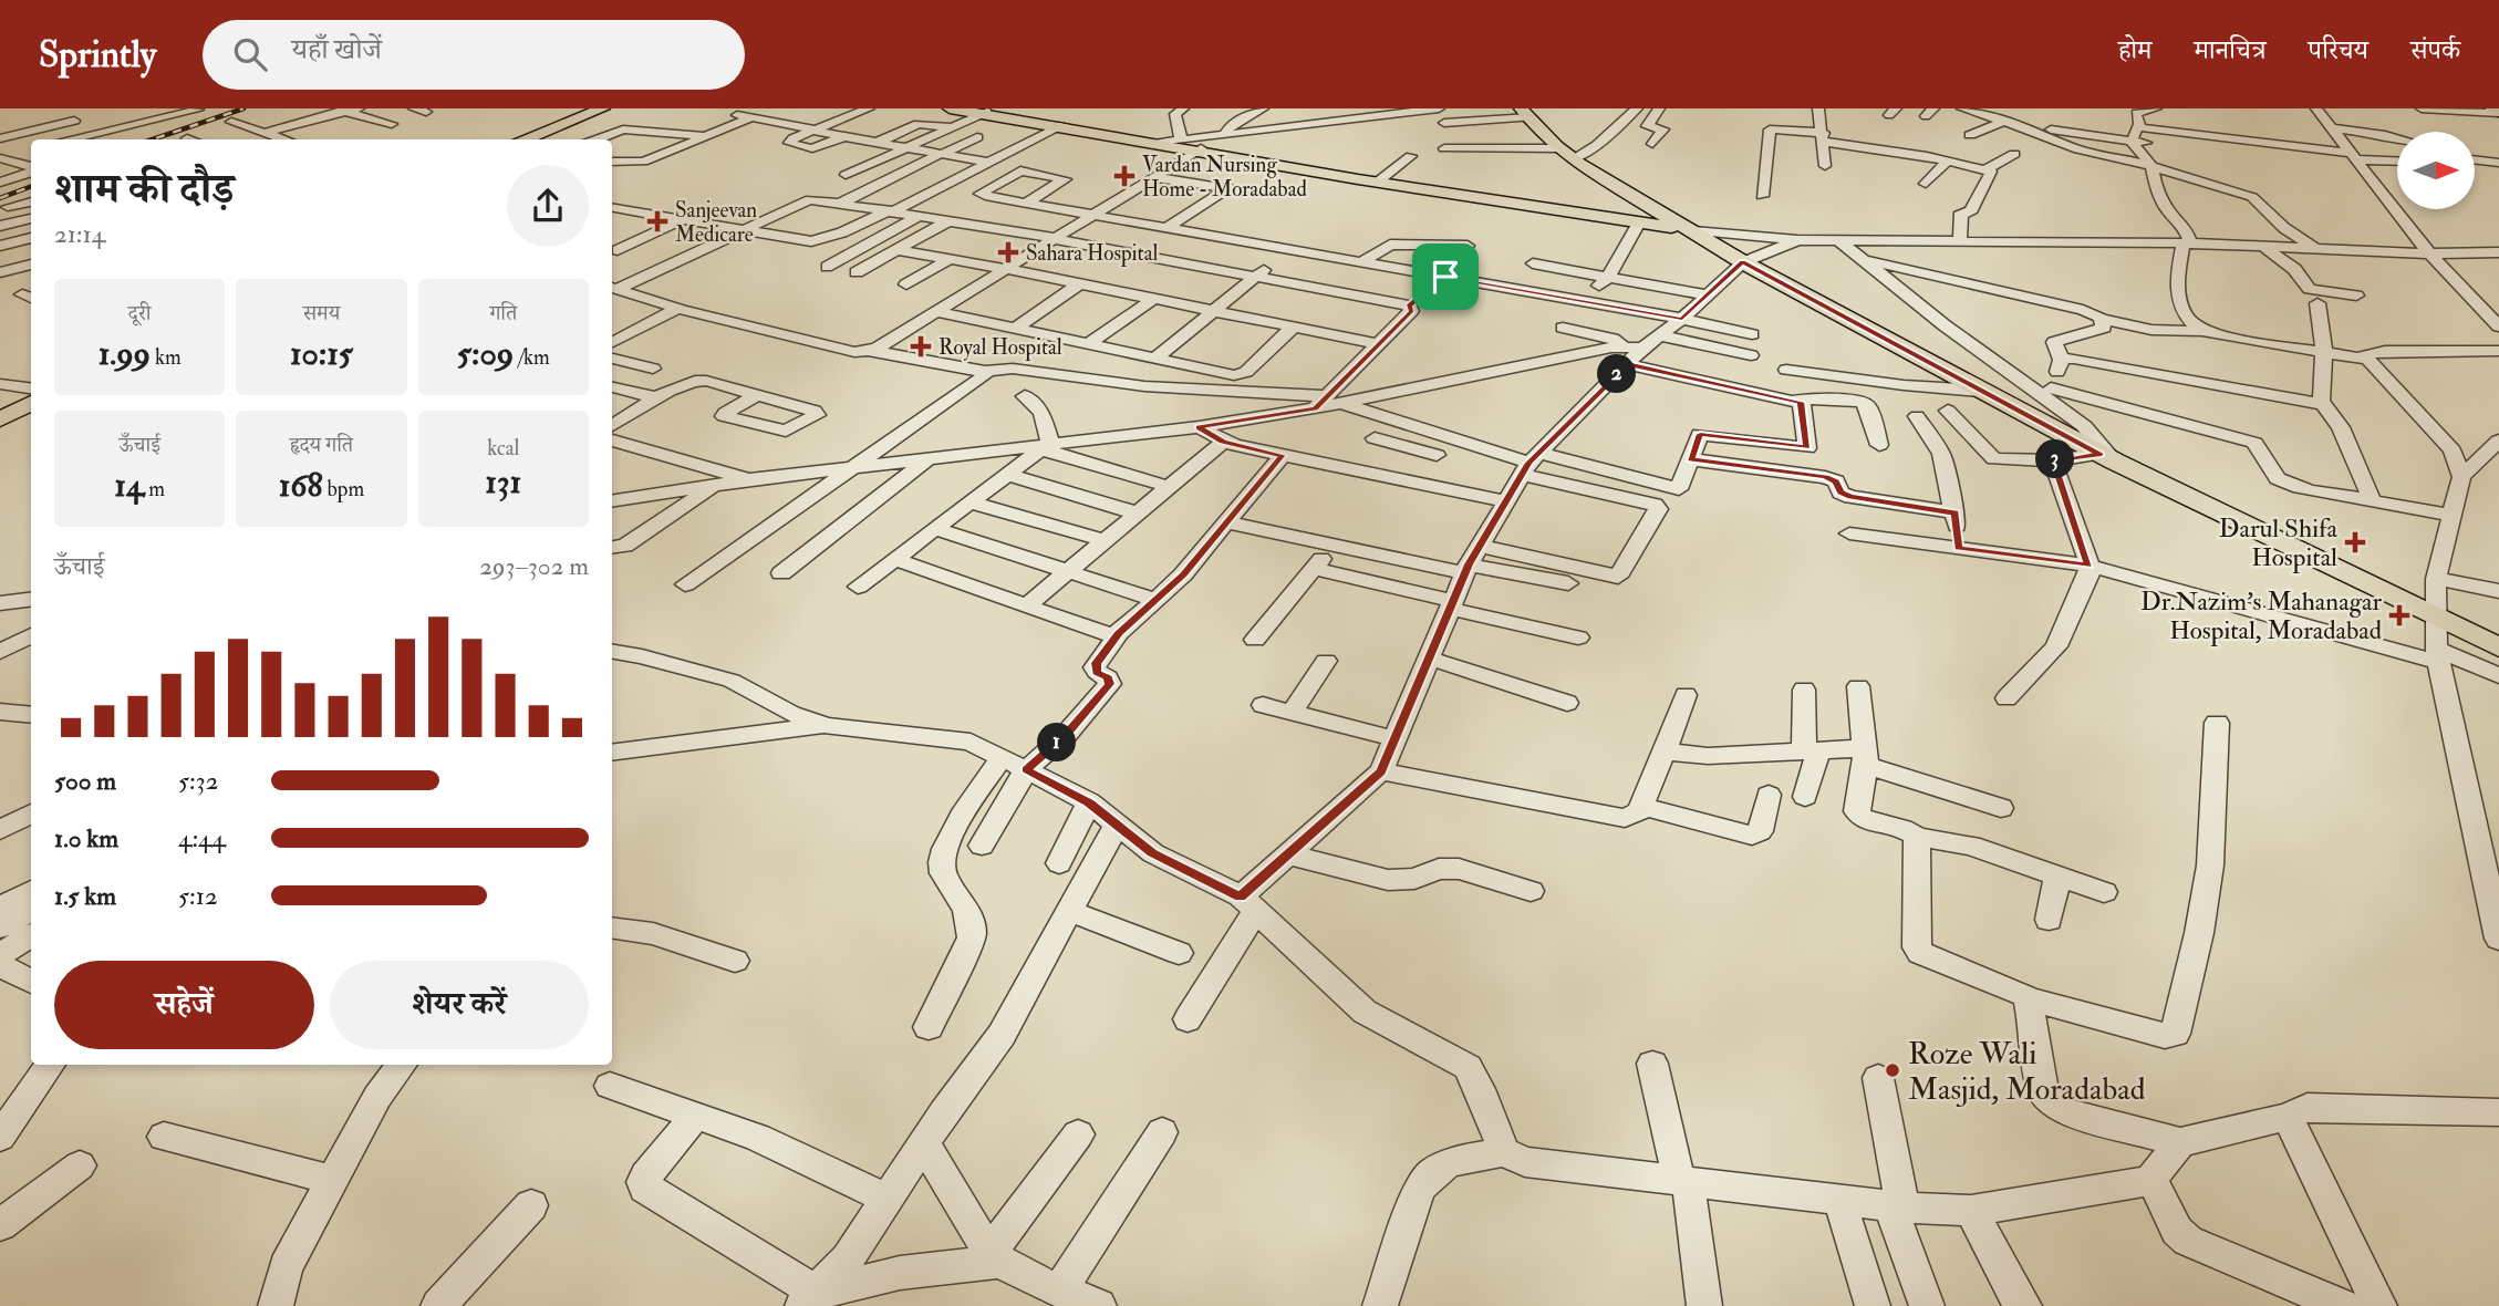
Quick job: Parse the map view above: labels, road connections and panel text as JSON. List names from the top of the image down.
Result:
{
  "places": {
    "health": [
      "Vardan Nursing Home - Moradabad",
      "Sanjeevan Medicare",
      "Sahara Hospital",
      "Royal Hospital",
      "Darul Shifa Hospital",
      "Dr.Nazim's Mahanagar Hospital, Moradabad"
    ],
    "other": ["Roze Wali Masjid, Moradabad"]
  },
  "north": "right",
  "page": {
    "header": "Sprintly",
    "search": "यहाँ खोजें",
    "nav": [
      "होम",
      "मानचित्र",
      "परिचय",
      "संपर्क"
    ],
    "heading": ["शाम की दौड़", "21:14"],
    "stats": [
      ["दूरी", "1.99 km"],
      ["समय", "10:15"],
      ["गति", "5:09 /km"],
      ["ऊँचाई", "14 m"],
      ["हृदय गति", "168 bpm"],
      ["kcal", "131"]
    ],
    "pins": ["2", "3", "1"],
    "chart": ["ऊँचाई", "293–302 m"],
    "list": [
      {
        "name": "500 m",
        "note": "5:32"
      },
      {
        "name": "1.0 km",
        "note": "4:44"
      },
      {
        "name": "1.5 km",
        "note": "5:12"
      }
    ],
    "buttons": ["सहेजें", "शेयर करें"]
  }
}
